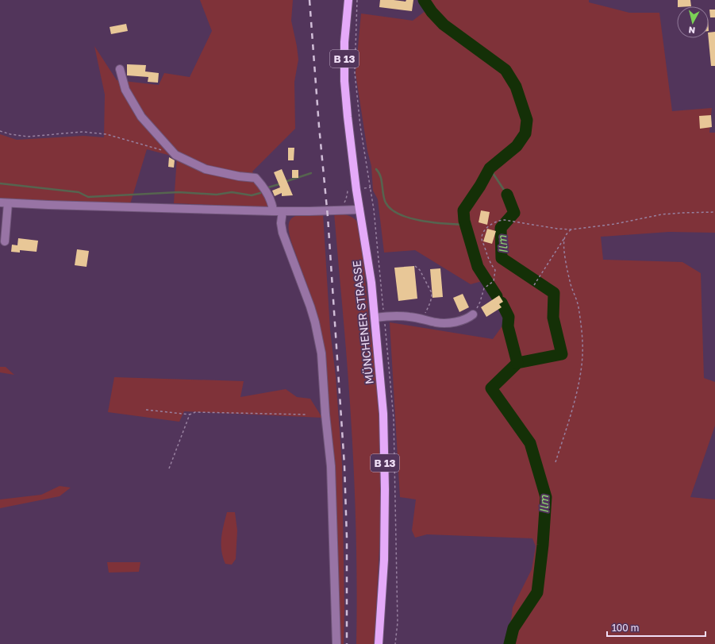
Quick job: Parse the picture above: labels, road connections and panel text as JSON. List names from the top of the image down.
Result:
{
  "streets": {
    "main road": ["B 13", "MÜNCHENER STRASSE"]
  },
  "water": ["Ilm"],
  "scale_bar": "100 m",
  "north": "bottom"
}
